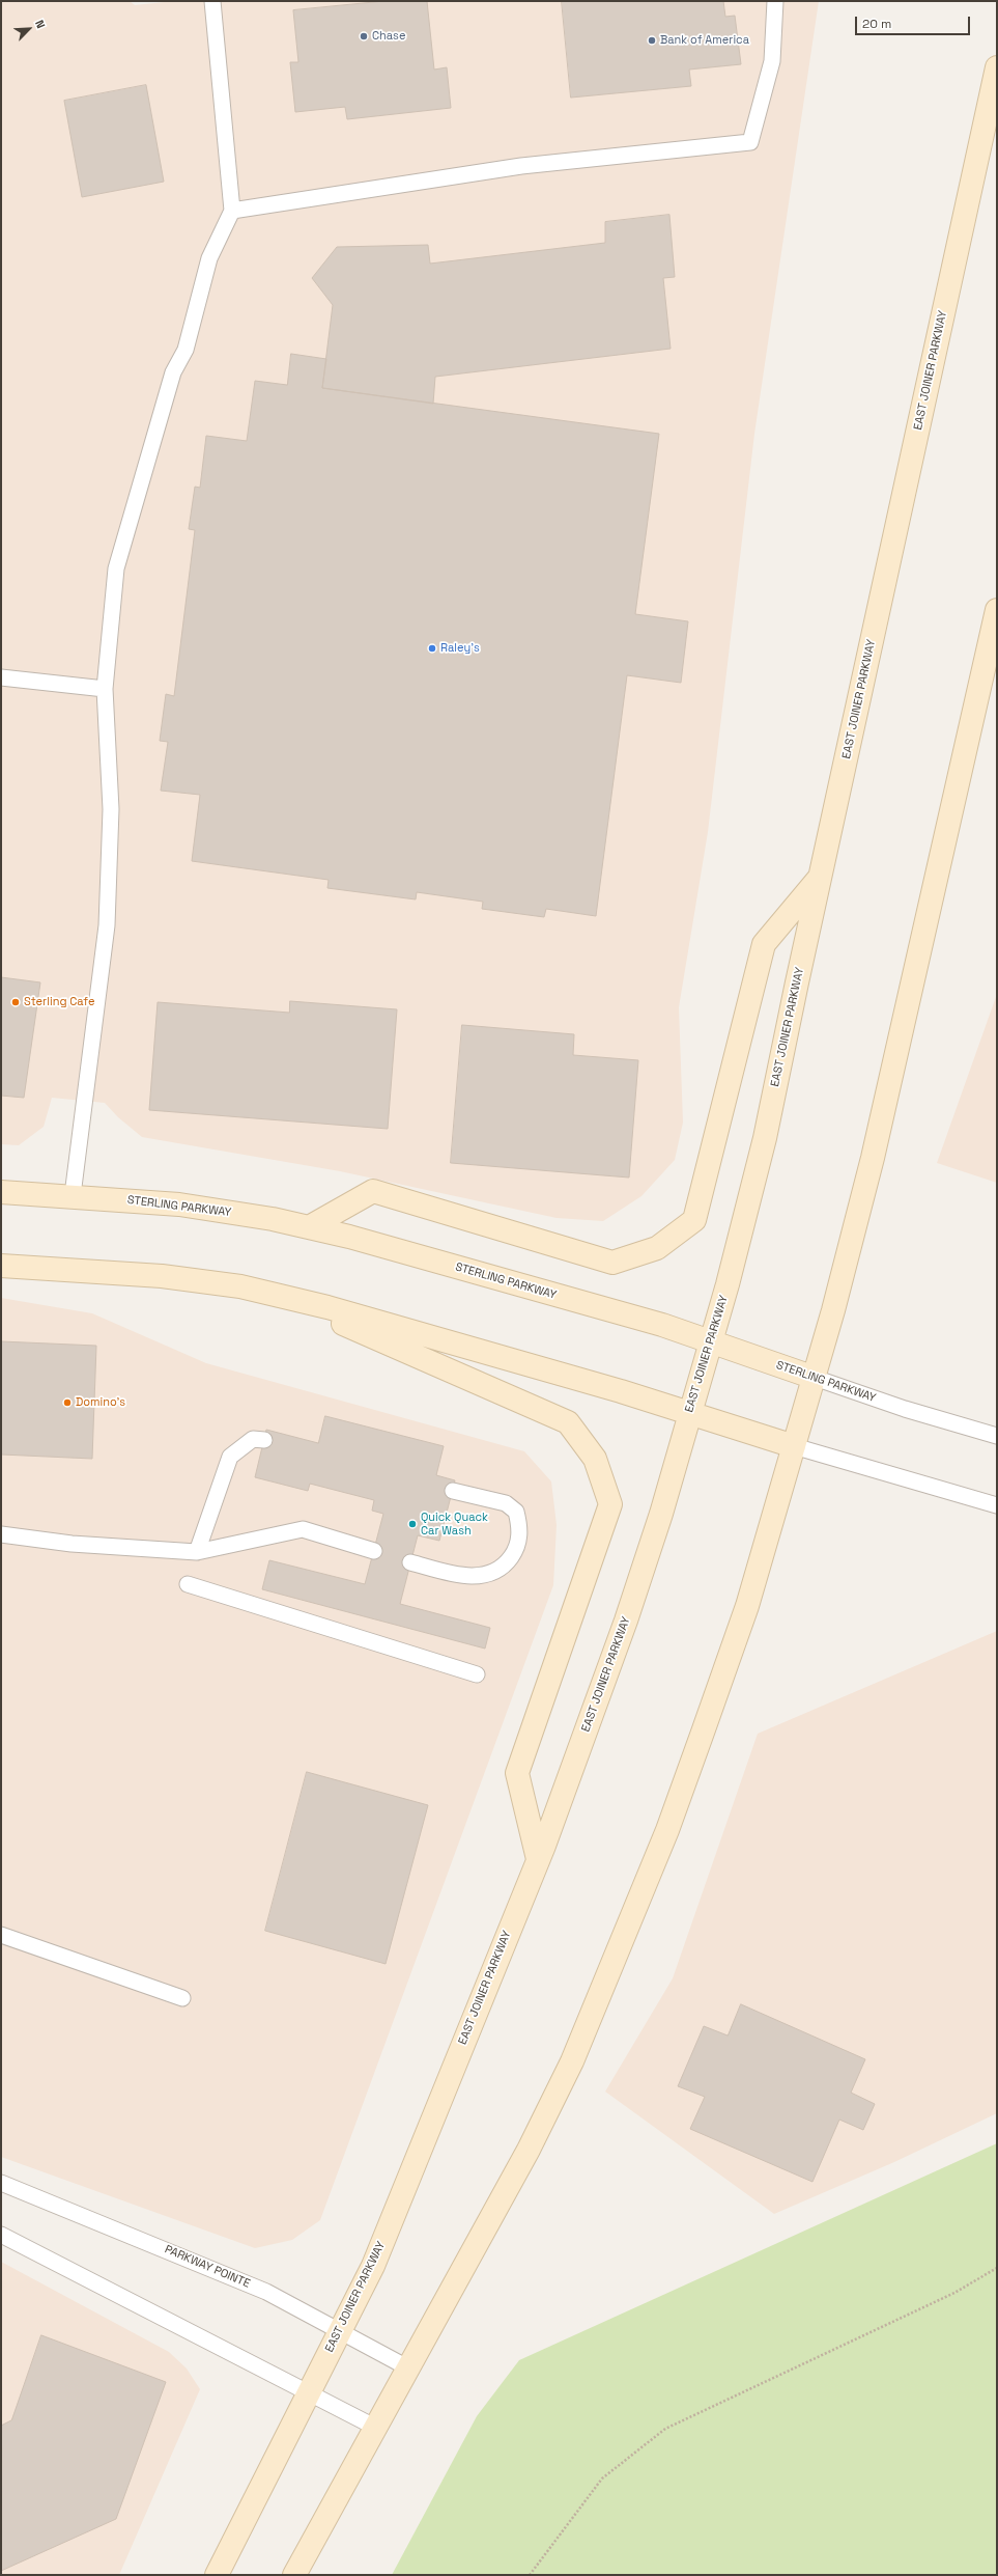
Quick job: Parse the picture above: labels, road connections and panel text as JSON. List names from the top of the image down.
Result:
{
  "streets": {
    "main road": ["EAST JOINER PARKWAY", "STERLING PARKWAY"],
    "lane": ["PARKWAY POINTE"]
  },
  "crossings": [
    ["EAST JOINER PARKWAY", "STERLING PARKWAY"],
    ["EAST JOINER PARKWAY", "PARKWAY POINTE"]
  ],
  "places": [
    "Chase",
    "Bank of America",
    "Raley's",
    "Sterling Cafe",
    "Domino's",
    "Quick Quack Car Wash"
  ],
  "scale_bar": "20 m",
  "north": "top right"
}
